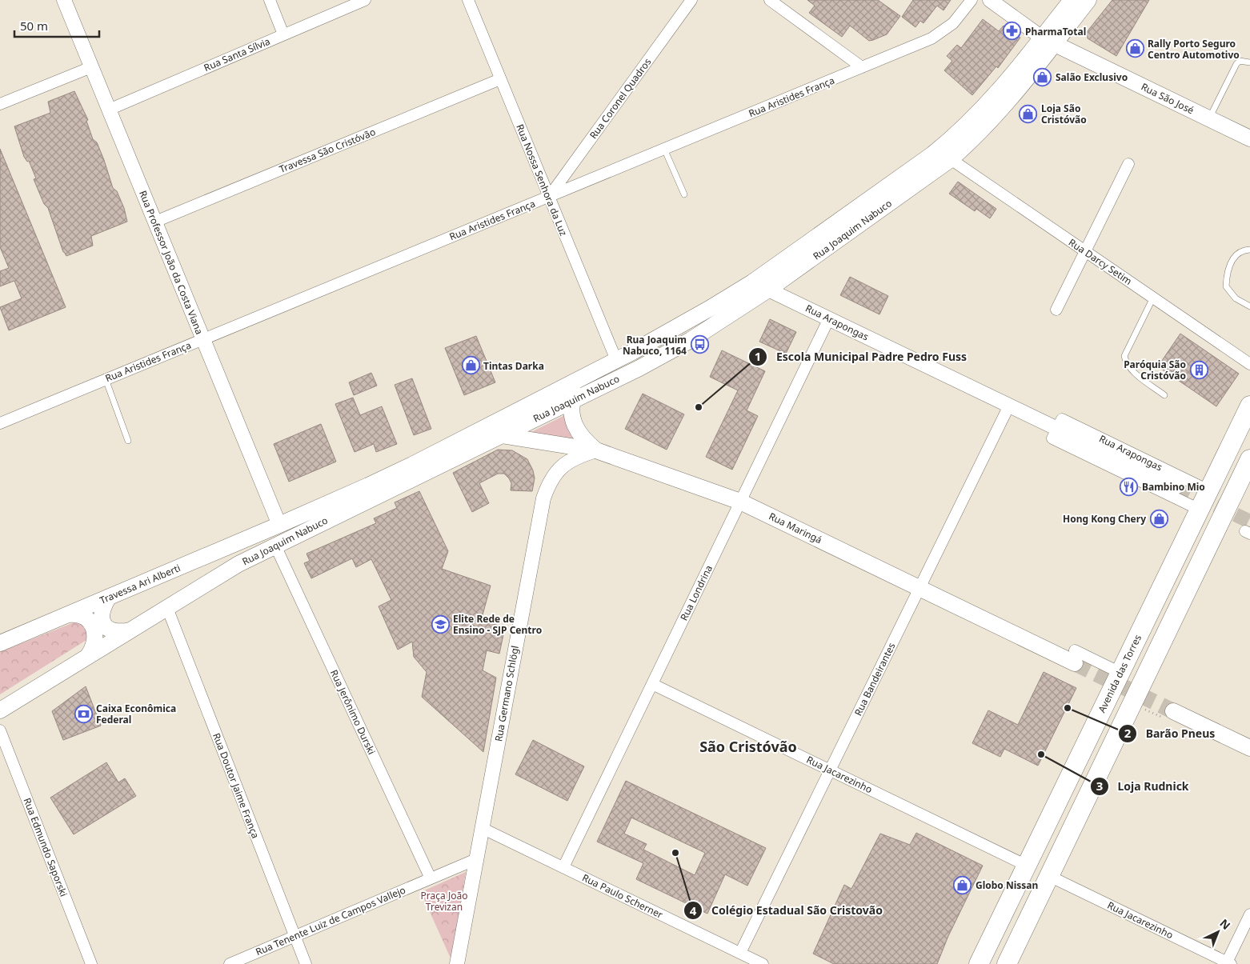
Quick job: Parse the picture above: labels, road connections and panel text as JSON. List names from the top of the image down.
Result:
{
  "streets": {
    "highway": ["Avenida das Torres"],
    "main road": [
      "Rua São José",
      "Rua Joaquim Nabuco",
      "Rua Maringá",
      "Travessa Ari Alberti"
    ],
    "street": [
      "Rua Santa Sílvia",
      "Rua Aristides França",
      "Rua Coronel Quadros",
      "Travessa São Cristóvão",
      "Rua Nossa Senhora da Luz",
      "Rua Darcy Setim",
      "Rua Professor João da Costa Viana",
      "Rua Arapongas",
      "Rua Londrina",
      "Rua Bandeirantes",
      "Rua Germano Schlögl",
      "Rua Jerônimo Durski",
      "Rua Jacarezinho",
      "Rua Doutor Jaime França",
      "Rua Edmundo Saporski",
      "Rua Paulo Scherner",
      "Rua Tenente Luiz de Campos Vallejo"
    ]
  },
  "crossings": [
    ["Rua Santa Sílvia", "Rua Professor João da Costa Viana"],
    ["Rua Aristides França", "Rua Coronel Quadros"],
    ["Rua Aristides França", "Rua Nossa Senhora da Luz"],
    ["Rua Aristides França", "Rua Professor João da Costa Viana"],
    ["Rua Coronel Quadros", "Rua Nossa Senhora da Luz"],
    ["Rua São José", "Rua Joaquim Nabuco"],
    ["Travessa São Cristóvão", "Rua Nossa Senhora da Luz"],
    ["Travessa São Cristóvão", "Rua Professor João da Costa Viana"],
    ["Rua Nossa Senhora da Luz", "Rua Joaquim Nabuco"],
    ["Rua Joaquim Nabuco", "Rua Darcy Setim"],
    ["Rua Joaquim Nabuco", "Rua Professor João da Costa Viana"],
    ["Rua Joaquim Nabuco", "Rua Arapongas"],
    ["Rua Joaquim Nabuco", "Rua Maringá"],
    ["Rua Joaquim Nabuco", "Travessa Ari Alberti"],
    ["Rua Joaquim Nabuco", "Rua Jerônimo Durski"],
    ["Rua Joaquim Nabuco", "Rua Doutor Jaime França"],
    ["Rua Professor João da Costa Viana", "Travessa Ari Alberti"],
    ["Rua Arapongas", "Rua Londrina"],
    ["Rua Arapongas", "Avenida das Torres"],
    ["Rua Arapongas", "Rua Bandeirantes"],
    ["Rua Maringá", "Rua Londrina"],
    ["Rua Maringá", "Rua Bandeirantes"],
    ["Rua Maringá", "Rua Germano Schlögl"],
    ["Rua Londrina", "Rua Jacarezinho"],
    ["Rua Londrina", "Rua Paulo Scherner"],
    ["Avenida das Torres", "Rua Jacarezinho"],
    ["Rua Bandeirantes", "Rua Jacarezinho"],
    ["Rua Bandeirantes", "Rua Paulo Scherner"],
    ["Rua Germano Schlögl", "Rua Paulo Scherner"],
    ["Rua Germano Schlögl", "Rua Tenente Luiz de Campos Vallejo"],
    ["Rua Jerônimo Durski", "Rua Tenente Luiz de Campos Vallejo"],
    ["Rua Doutor Jaime França", "Rua Tenente Luiz de Campos Vallejo"]
  ],
  "districts": ["São Cristóvão"],
  "parks": ["Praça João Trevizan"],
  "places": {
    "pharmacy": ["PharmaTotal"],
    "shop": [
      "Rally Porto Seguro Centro Automotivo",
      "Salão Exclusivo",
      "Loja São Cristóvão",
      "Tintas Darka",
      "Hong Kong Chery",
      "Globo Nissan"
    ],
    "bus stop": ["Rua Joaquim Nabuco, 1164"],
    "building": ["Paróquia São Cristóvão"],
    "other": [
      "Escola Municipal Padre Pedro Fuss",
      "Barão Pneus",
      "Loja Rudnick",
      "Colégio Estadual São Cristovão"
    ],
    "restaurant": ["Bambino Mio"],
    "school or university": ["Elite Rede de Ensino - SJP Centro"],
    "bank": ["Caixa Econômica Federal"]
  },
  "scale_bar": "50 m",
  "north": "top right"
}
